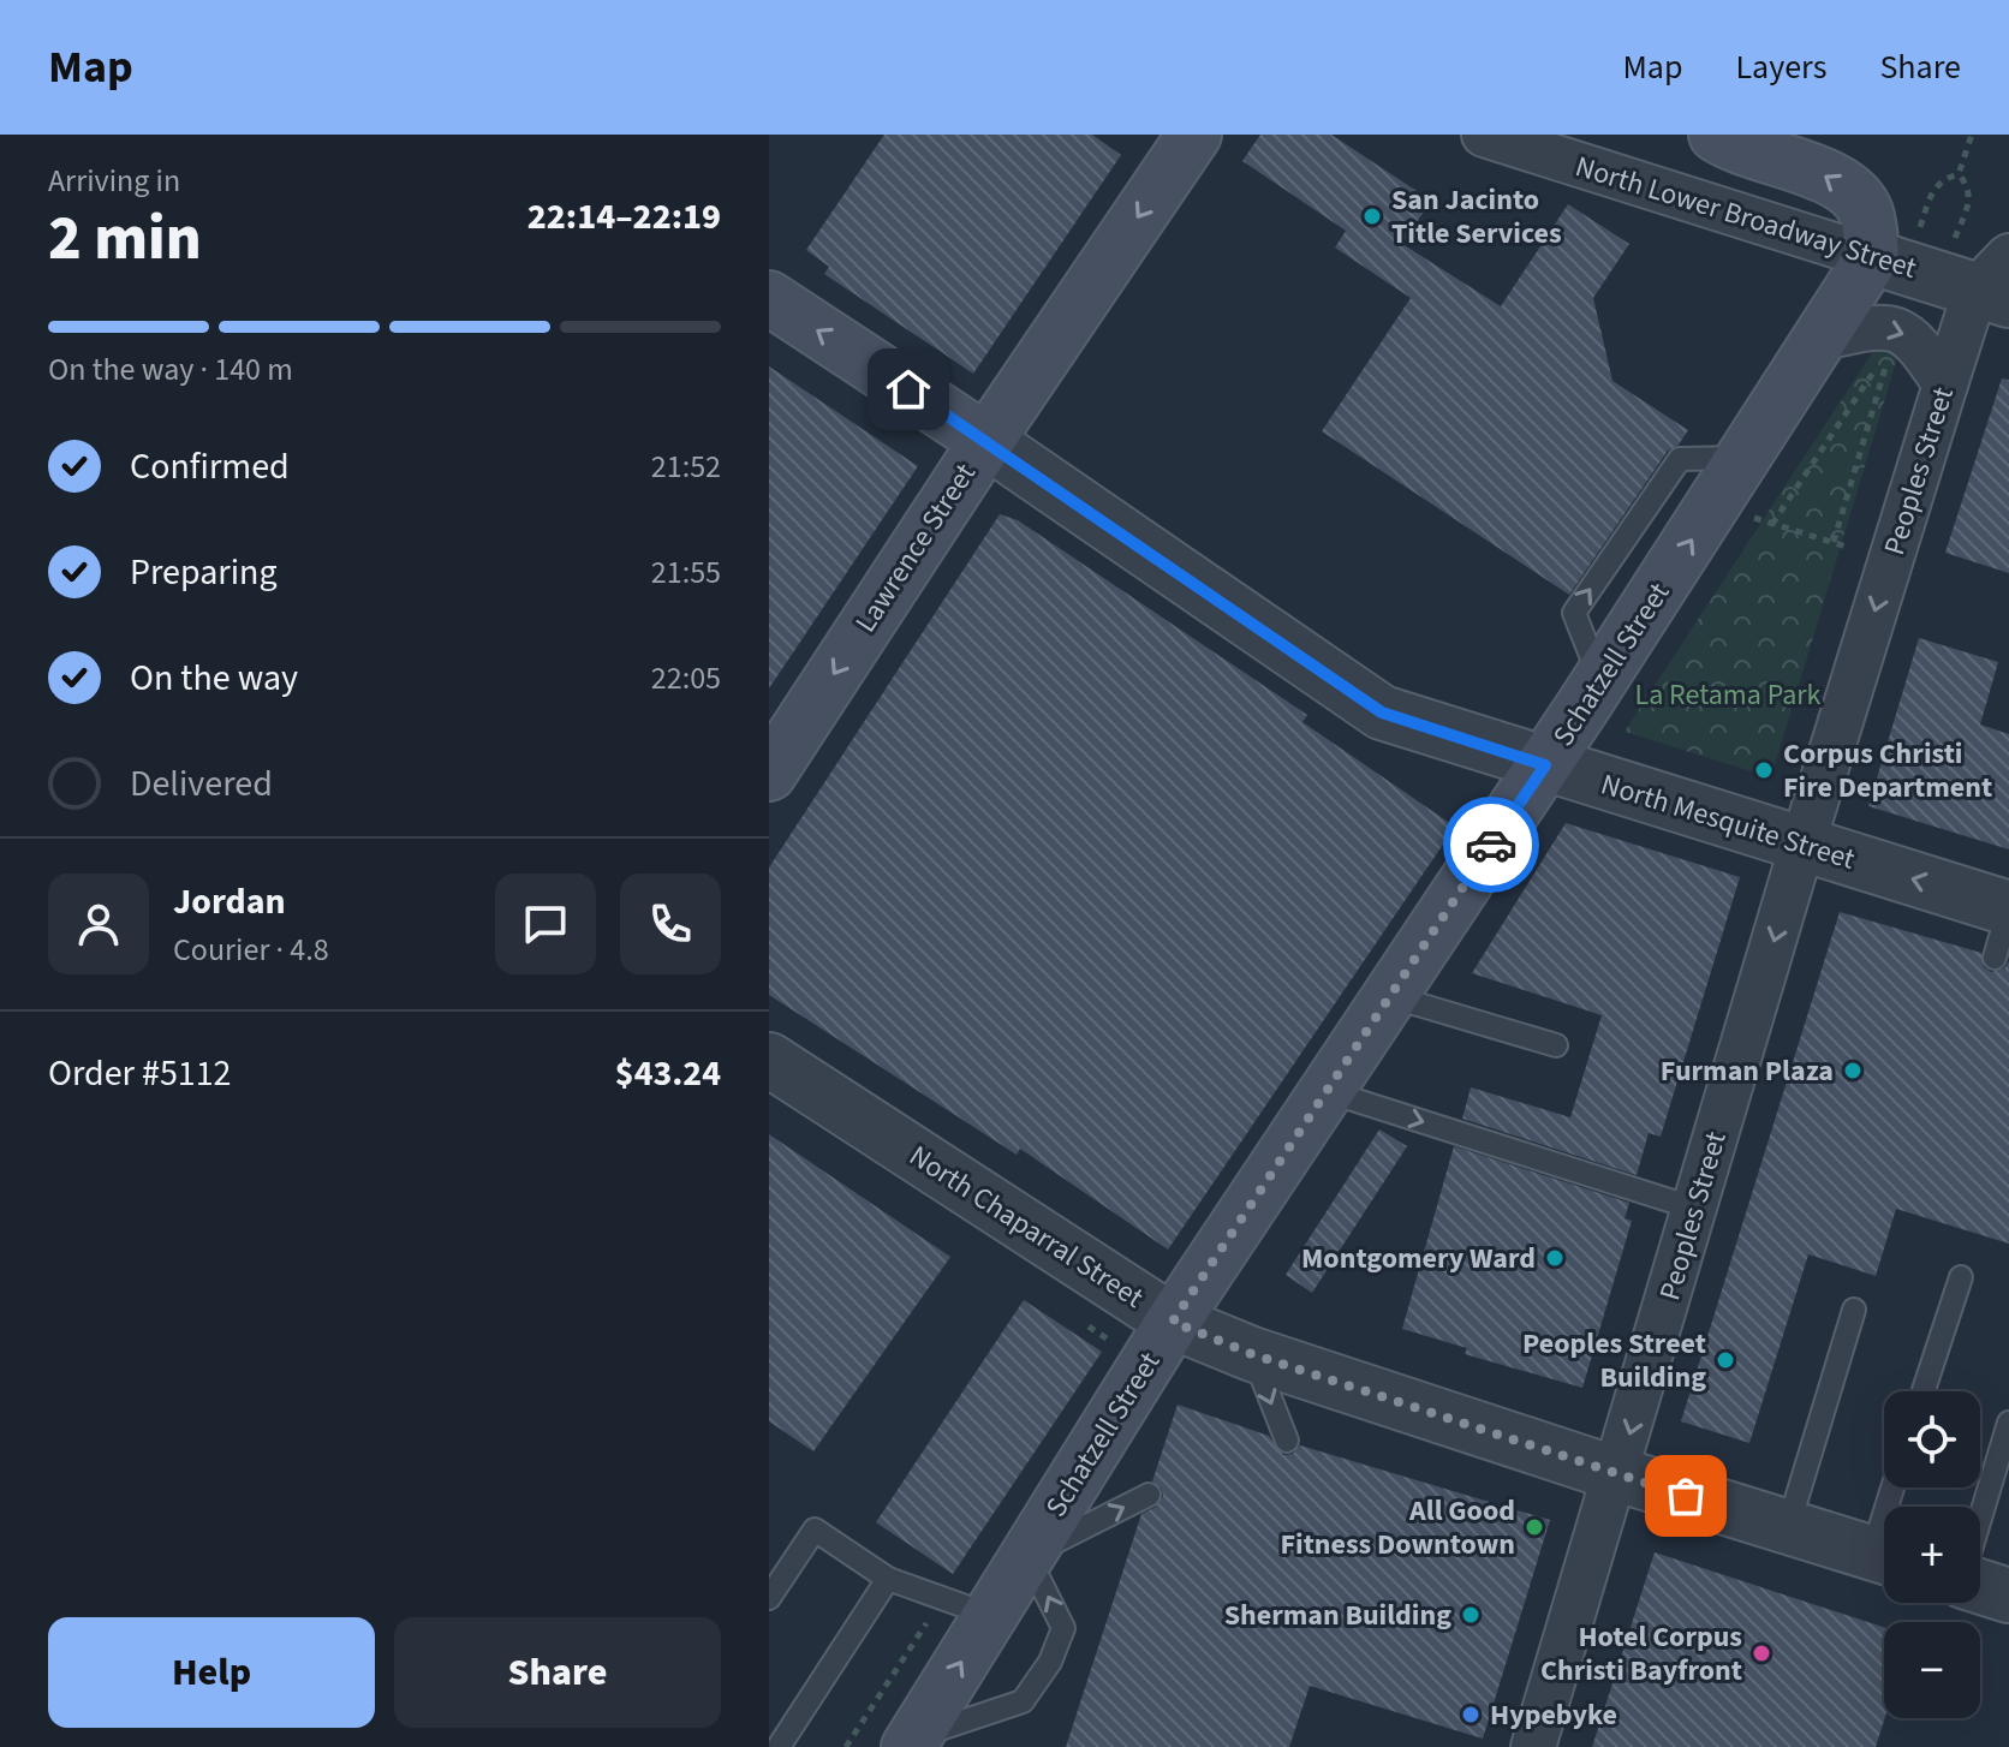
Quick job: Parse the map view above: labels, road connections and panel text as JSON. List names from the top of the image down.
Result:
{
  "streets": {
    "main road": ["Lawrence Street", "Schatzell Street", "North Mesquite Street"],
    "street": ["North Lower Broadway Street", "Peoples Street", "North Chaparral Street"]
  },
  "crossings": [
    ["North Lower Broadway Street", "Peoples Street"],
    ["North Lower Broadway Street", "Schatzell Street"],
    ["Peoples Street", "Schatzell Street"],
    ["Peoples Street", "North Mesquite Street"],
    ["Peoples Street", "North Chaparral Street"],
    ["Lawrence Street", "North Mesquite Street"],
    ["Schatzell Street", "North Mesquite Street"],
    ["Schatzell Street", "North Chaparral Street"]
  ],
  "one_way": ["Peoples Street", "Lawrence Street"],
  "parks": ["La Retama Park"],
  "places": [
    "San Jacinto Title Services",
    "Corpus Christi Fire Department",
    "Furman Plaza",
    "Montgomery Ward",
    "Peoples Street Building",
    "All Good Fitness Downtown",
    "Sherman Building",
    "Hotel Corpus Christi Bayfront",
    "Hypebyke"
  ],
  "page": {
    "header": "Map",
    "nav": ["Map", "Layers", "Share"],
    "heading": ["2 min", "Arriving in", "22:14–22:19"],
    "panel": [
      "Jordan",
      "Courier · 4.8",
      "Order #5112",
      "$43.24"
    ],
    "bar": "On the way · 140 m",
    "list": [
      ["Confirmed", "21:52"],
      ["Preparing", "21:55"],
      ["On the way", "22:05"],
      "Delivered"
    ],
    "map_buttons": ["+", "−"],
    "buttons": ["Help", "Share"]
  }
}
